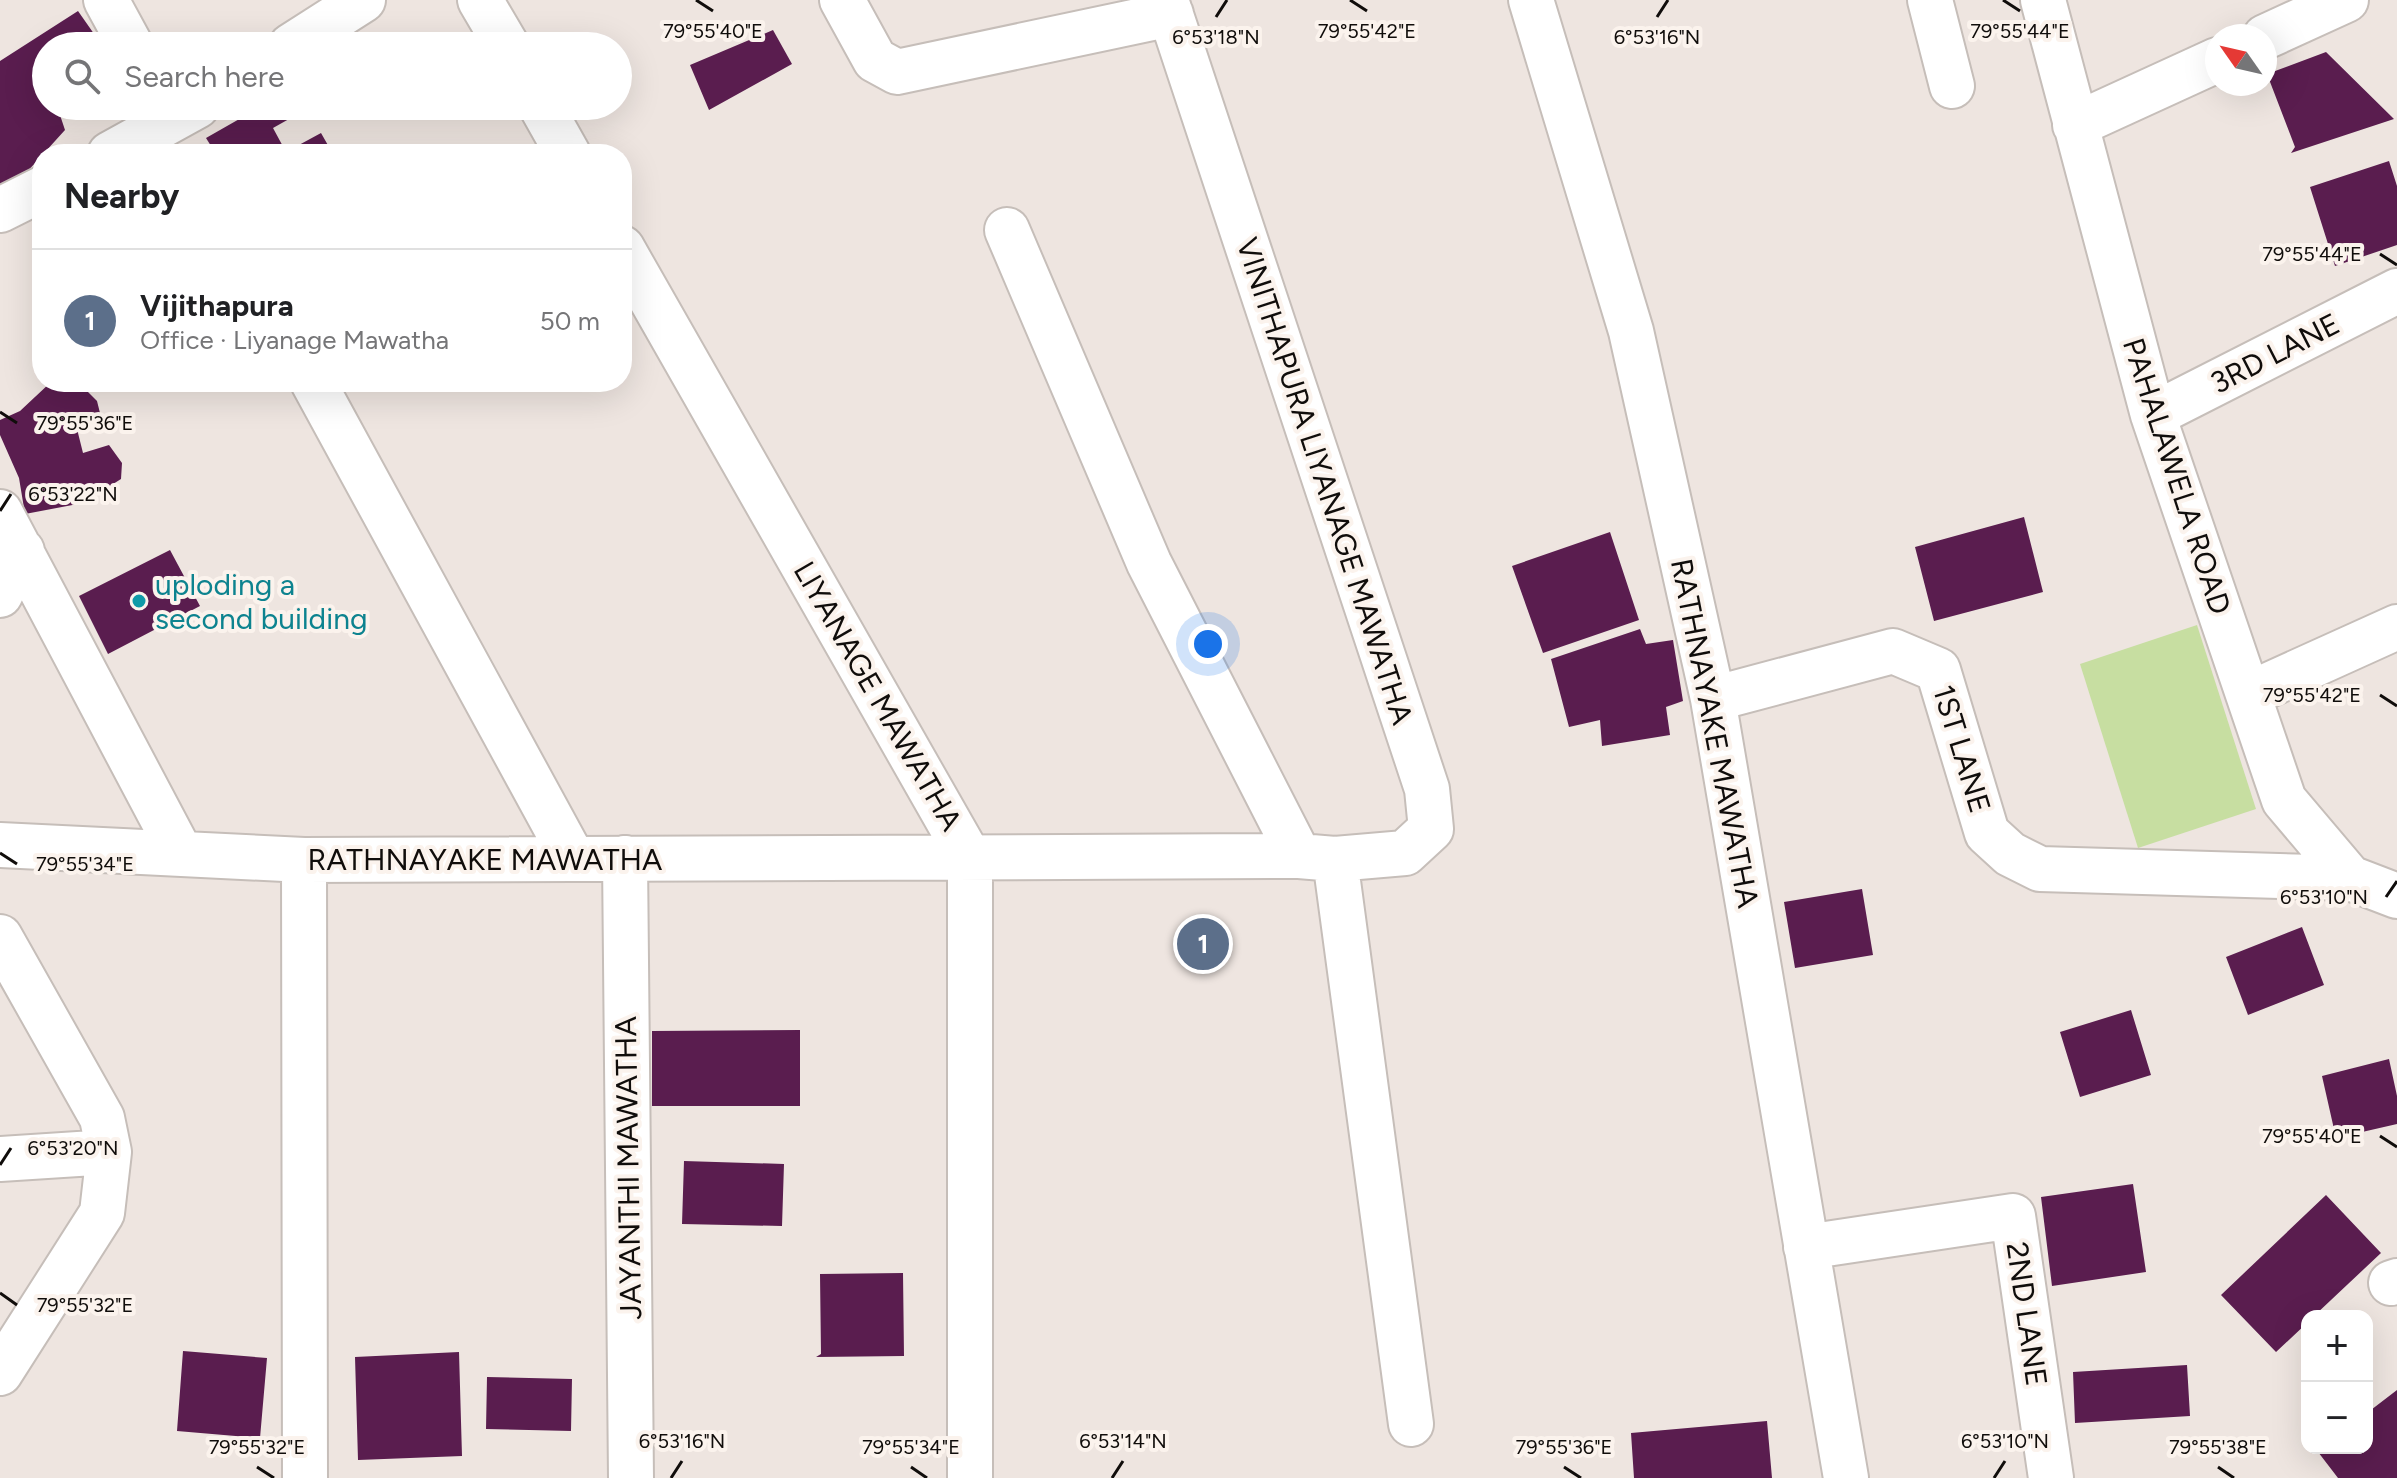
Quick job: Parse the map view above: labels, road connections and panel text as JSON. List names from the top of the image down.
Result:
{
  "streets": {
    "street": [
      "3RD LANE",
      "PAHALAWELA ROAD",
      "VINITHAPURA LIYANAGE MAWATHA",
      "LIYANAGE MAWATHA",
      "RATHNAYAKE MAWATHA",
      "1ST LANE",
      "JAYANTHI MAWATHA",
      "2ND LANE"
    ]
  },
  "crossings": [
    ["3RD LANE", "PAHALAWELA ROAD"],
    ["PAHALAWELA ROAD", "1ST LANE"],
    ["VINITHAPURA LIYANAGE MAWATHA", "LIYANAGE MAWATHA"],
    ["LIYANAGE MAWATHA", "RATHNAYAKE MAWATHA"],
    ["RATHNAYAKE MAWATHA", "1ST LANE"],
    ["RATHNAYAKE MAWATHA", "JAYANTHI MAWATHA"],
    ["RATHNAYAKE MAWATHA", "2ND LANE"]
  ],
  "places": ["uploding a second building"],
  "north": "top left",
  "page": {
    "search": "Search here",
    "heading": "Nearby",
    "list": [
      {
        "mark": "1",
        "name": "Vijithapura",
        "note": "Office · Liyanage Mawatha",
        "value": "50 m"
      }
    ],
    "pins": "1",
    "map_buttons": ["+", "−"]
  },
  "coordinates": [
    "79°55'40\"E",
    "79°55'42\"E",
    "79°55'44\"E",
    "6°53'18\"N",
    "6°53'16\"N",
    "79°55'36\"E",
    "6°53'22\"N",
    "79°55'34\"E",
    "6°53'10\"N",
    "6°53'20\"N",
    "79°55'32\"E",
    "6°53'14\"N",
    "79°55'38\"E"
  ]
}
